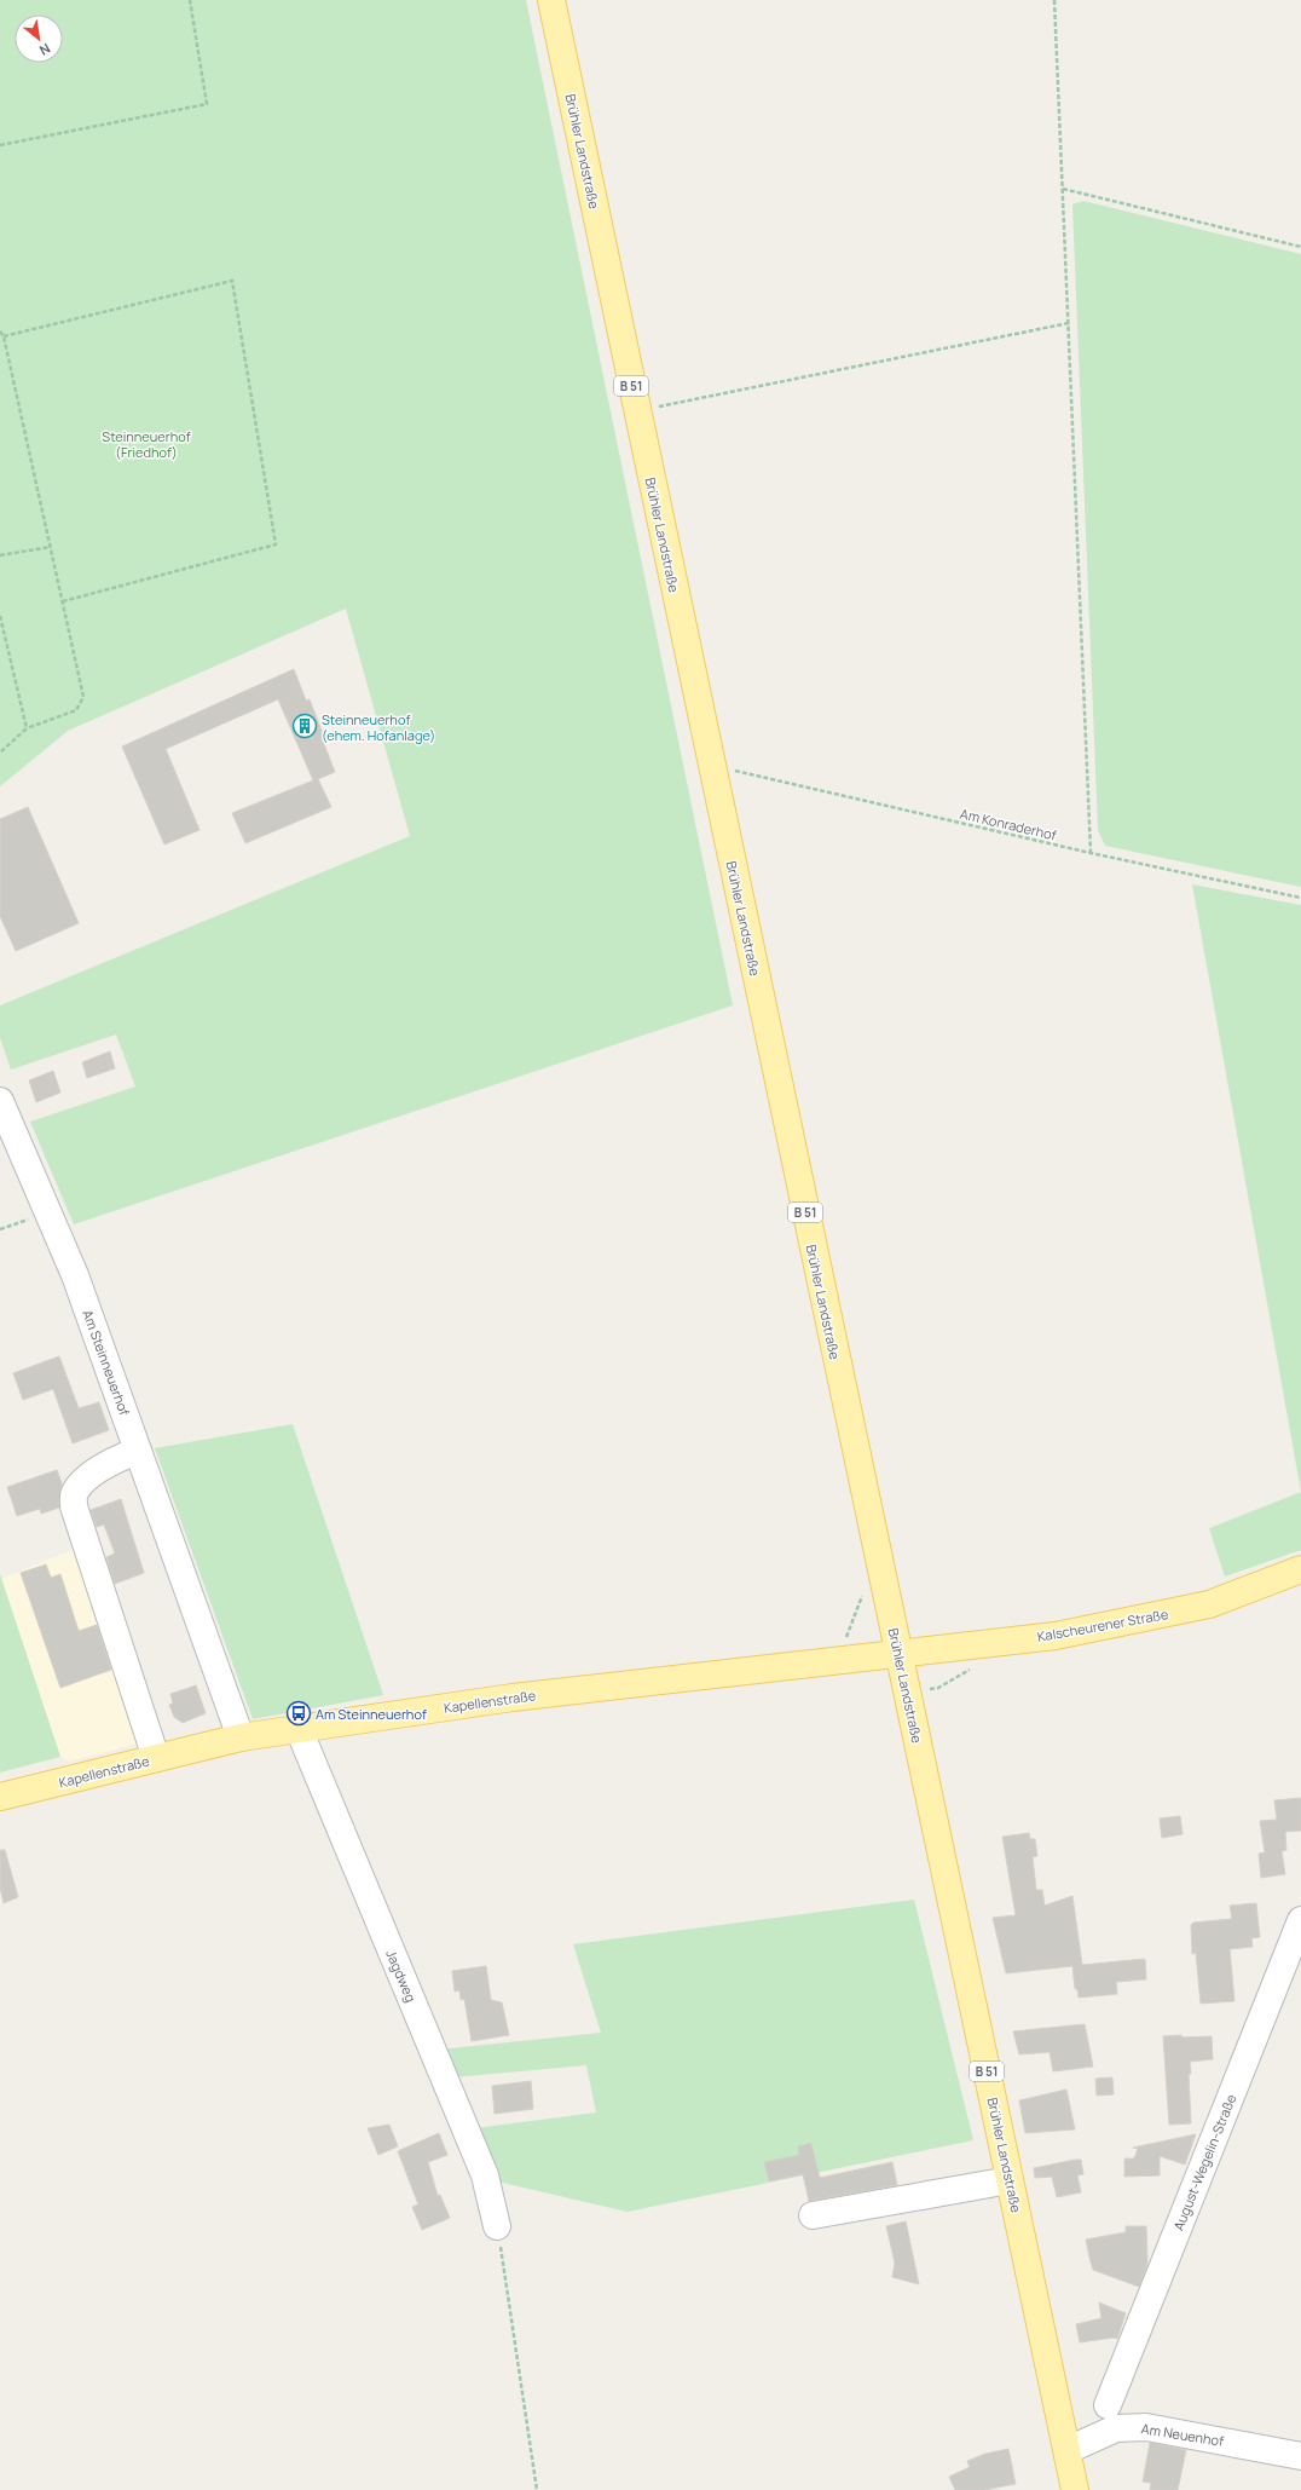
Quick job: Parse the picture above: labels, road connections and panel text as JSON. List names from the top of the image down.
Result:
{
  "streets": {
    "main road": [
      "Brühler Landstraße",
      "B 51",
      "Kalscheurener Straße",
      "Kapellenstraße"
    ],
    "street": [
      "Am Steinneuerhof",
      "Jagdweg",
      "August-Wegelin-Straße",
      "Am Neuenhof"
    ],
    "path": ["Am Konraderhof"]
  },
  "crossings": [
    ["Brühler Landstraße", "Am Konraderhof"],
    ["Brühler Landstraße", "Kalscheurener Straße"],
    ["Brühler Landstraße", "Kapellenstraße"],
    ["Brühler Landstraße", "Am Neuenhof"],
    ["Am Steinneuerhof", "Kapellenstraße"],
    ["Kalscheurener Straße", "Kapellenstraße"],
    ["Kapellenstraße", "Jagdweg"]
  ],
  "parks": ["Steinneuerhof (Friedhof)"],
  "places": {
    "building": ["Steinneuerhof (ehem. Hofanlage)"],
    "bus stop": ["Am Steinneuerhof"]
  },
  "north": "bottom right"
}
